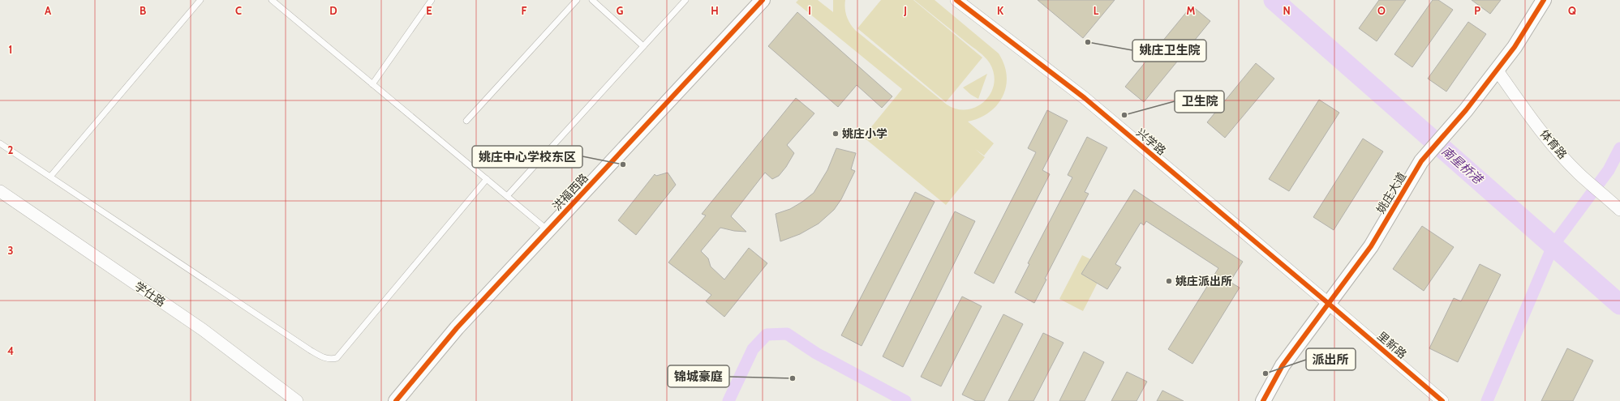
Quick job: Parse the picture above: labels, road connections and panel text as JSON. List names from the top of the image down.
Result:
{
  "streets": {
    "street": [
      "兴学路",
      "体育路",
      "洪福西路",
      "姚庄大道",
      "学仕路",
      "里新路"
    ]
  },
  "crossings": [
    ["兴学路", "姚庄大道"],
    ["兴学路", "里新路"],
    ["体育路", "姚庄大道"],
    ["姚庄大道", "里新路"]
  ],
  "water": ["南星桥港"],
  "places": [
    "姚庄卫生院",
    "卫生院",
    "姚庄小学",
    "姚庄中心学校东区",
    "姚庄派出所",
    "派出所",
    "锦城豪庭"
  ],
  "grid": {
    "columns": [
      "A",
      "B",
      "C",
      "D",
      "E",
      "F",
      "G",
      "H",
      "I",
      "J",
      "K",
      "L",
      "M",
      "N",
      "O",
      "P",
      "Q"
    ],
    "rows": [
      "1",
      "2",
      "3",
      "4"
    ]
  }
}
